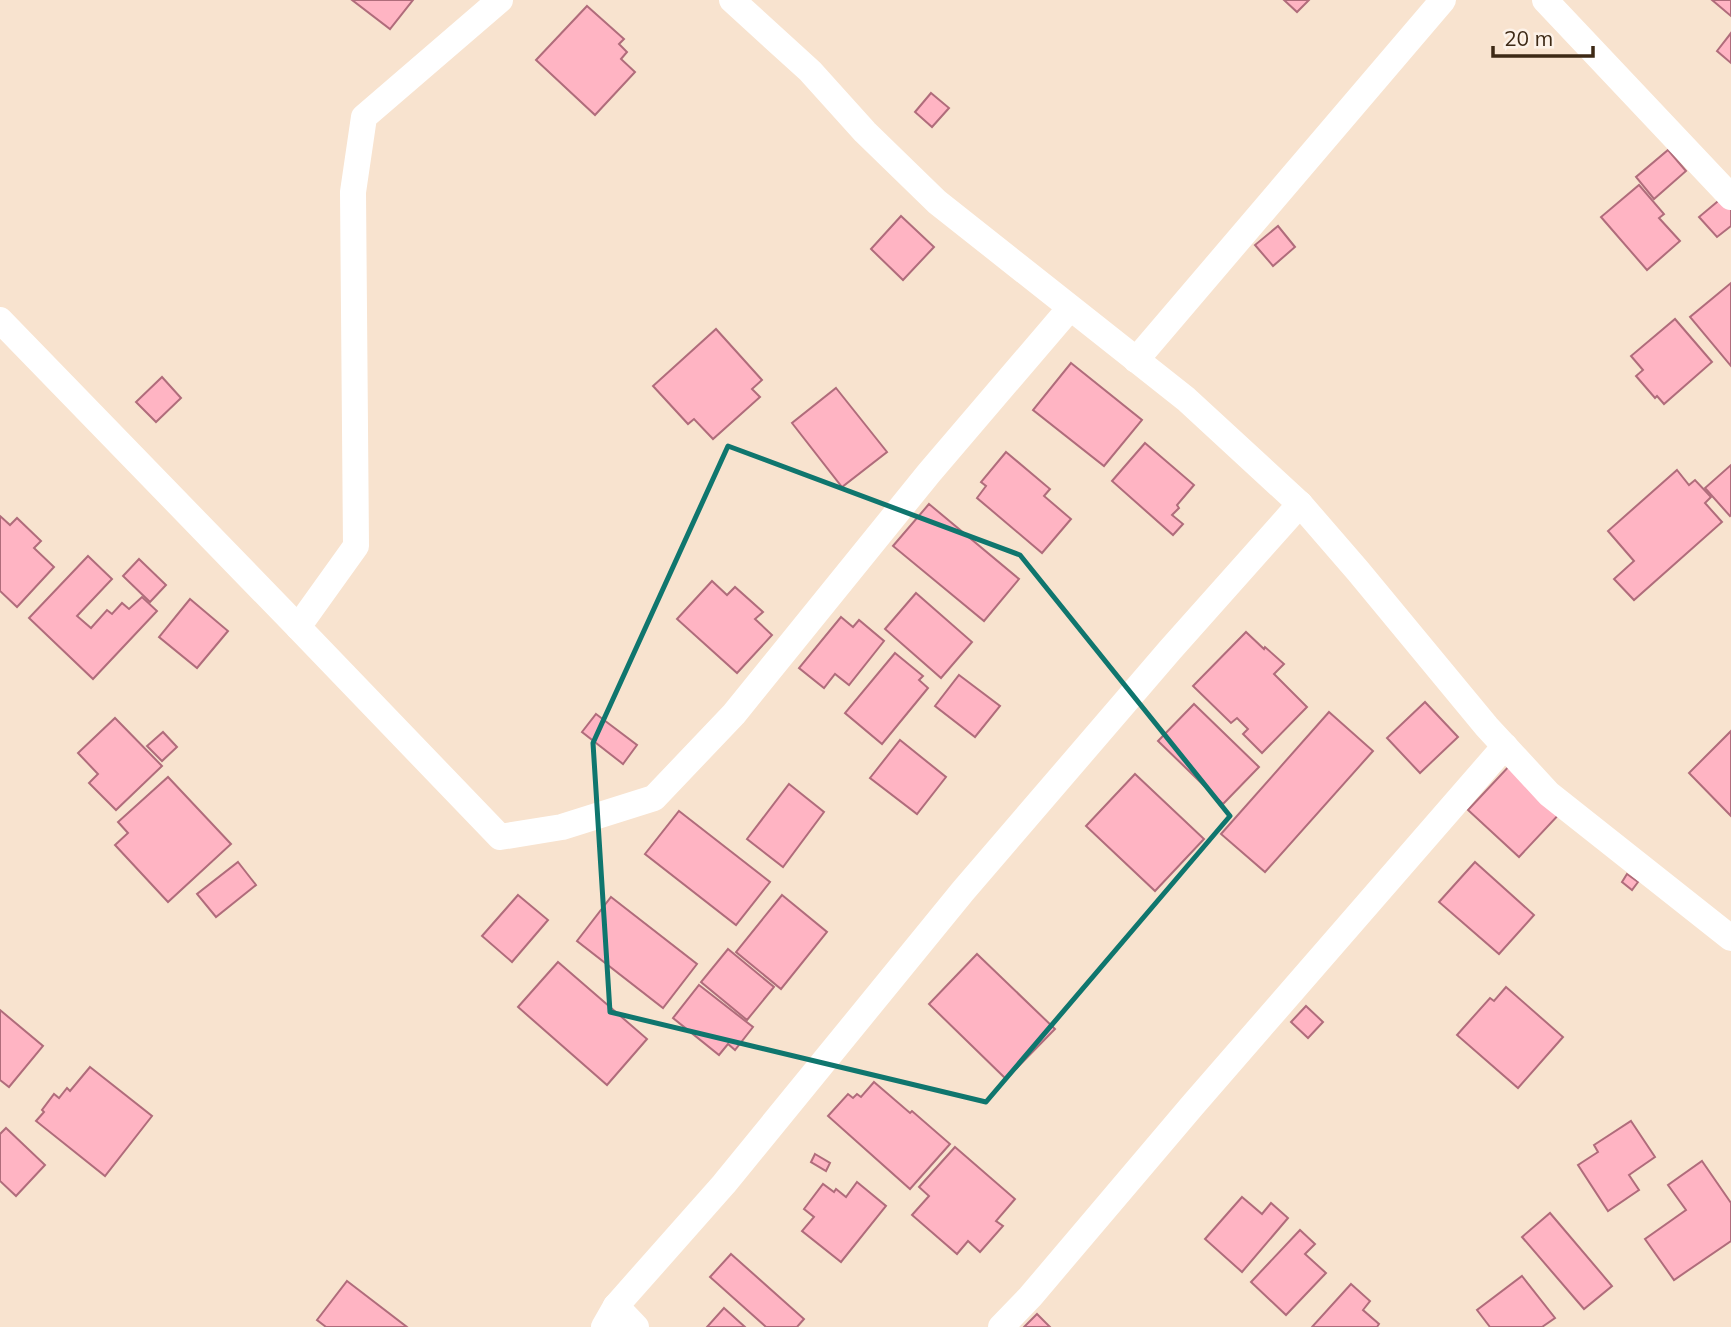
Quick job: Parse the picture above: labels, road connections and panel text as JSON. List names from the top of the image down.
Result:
{
  "scale_bar": "20 m"
}
